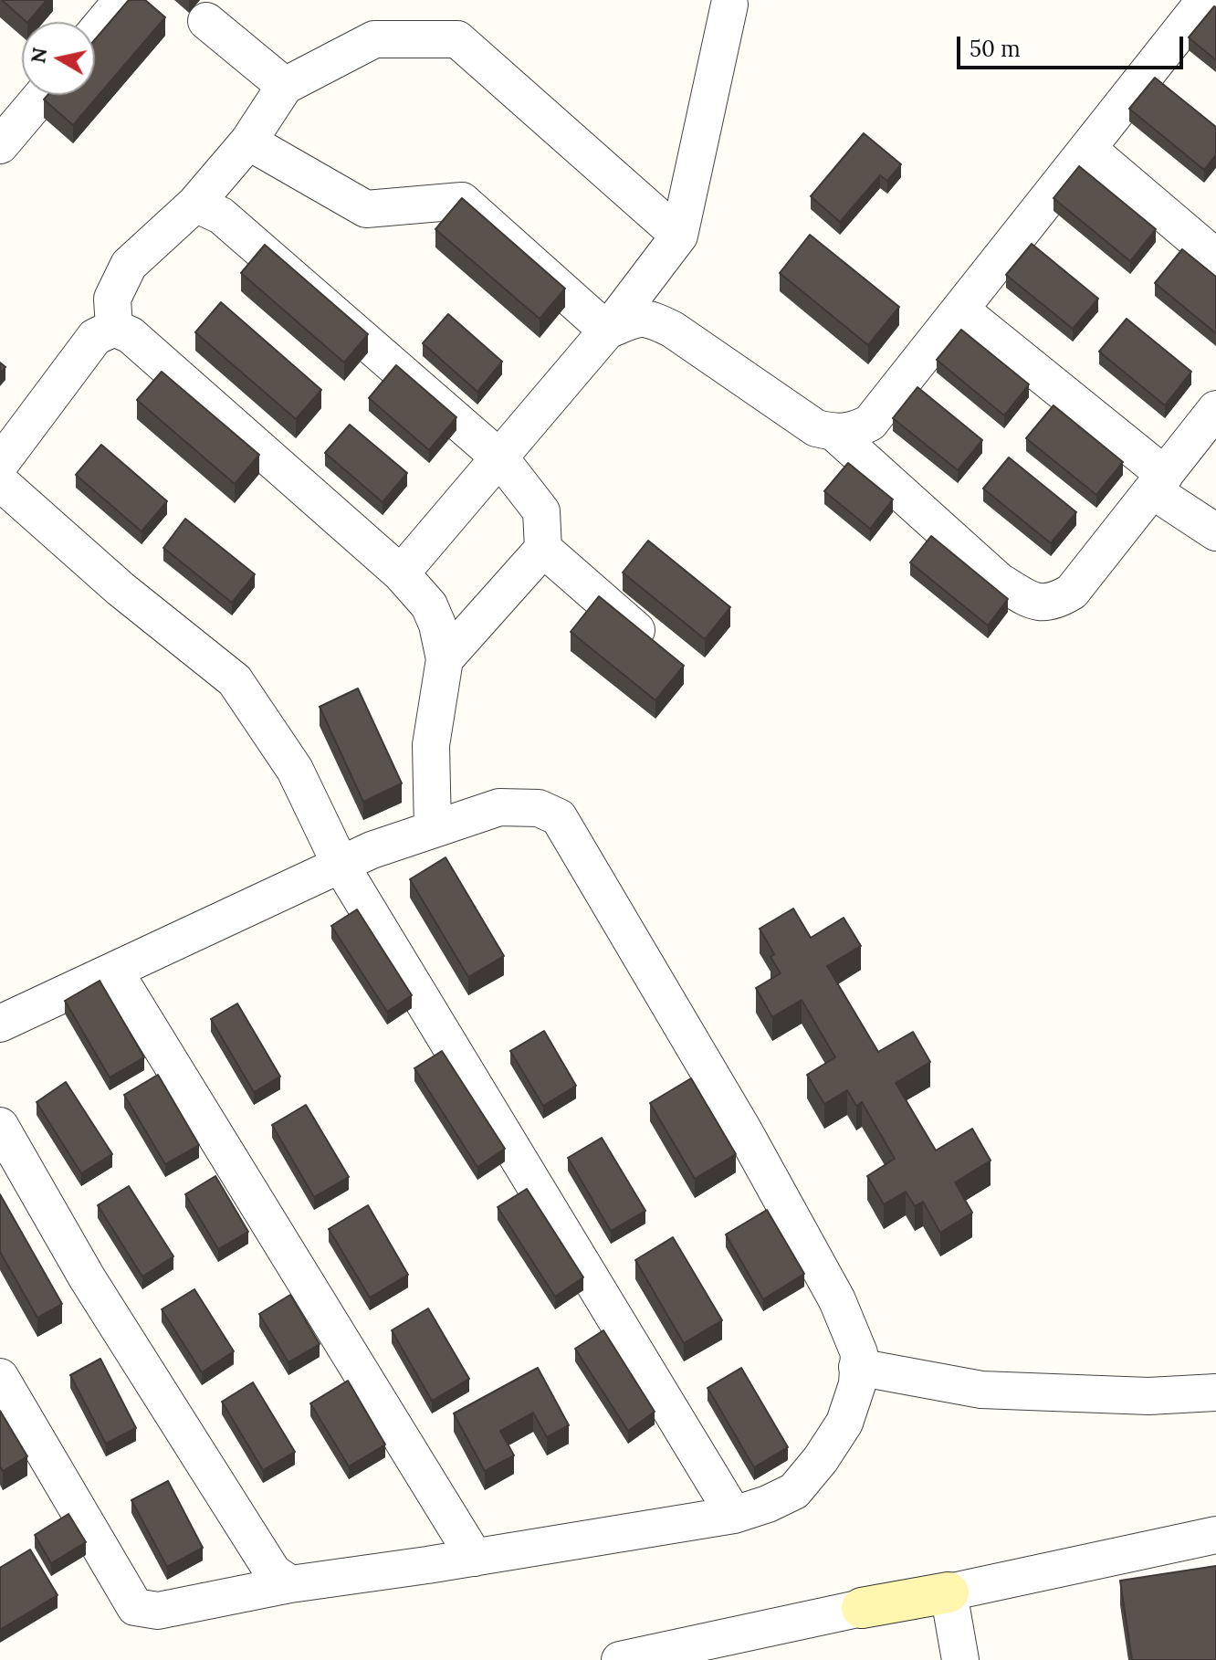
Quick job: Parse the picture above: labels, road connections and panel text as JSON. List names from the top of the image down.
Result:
{
  "scale_bar": "50 m",
  "north": "left"
}
